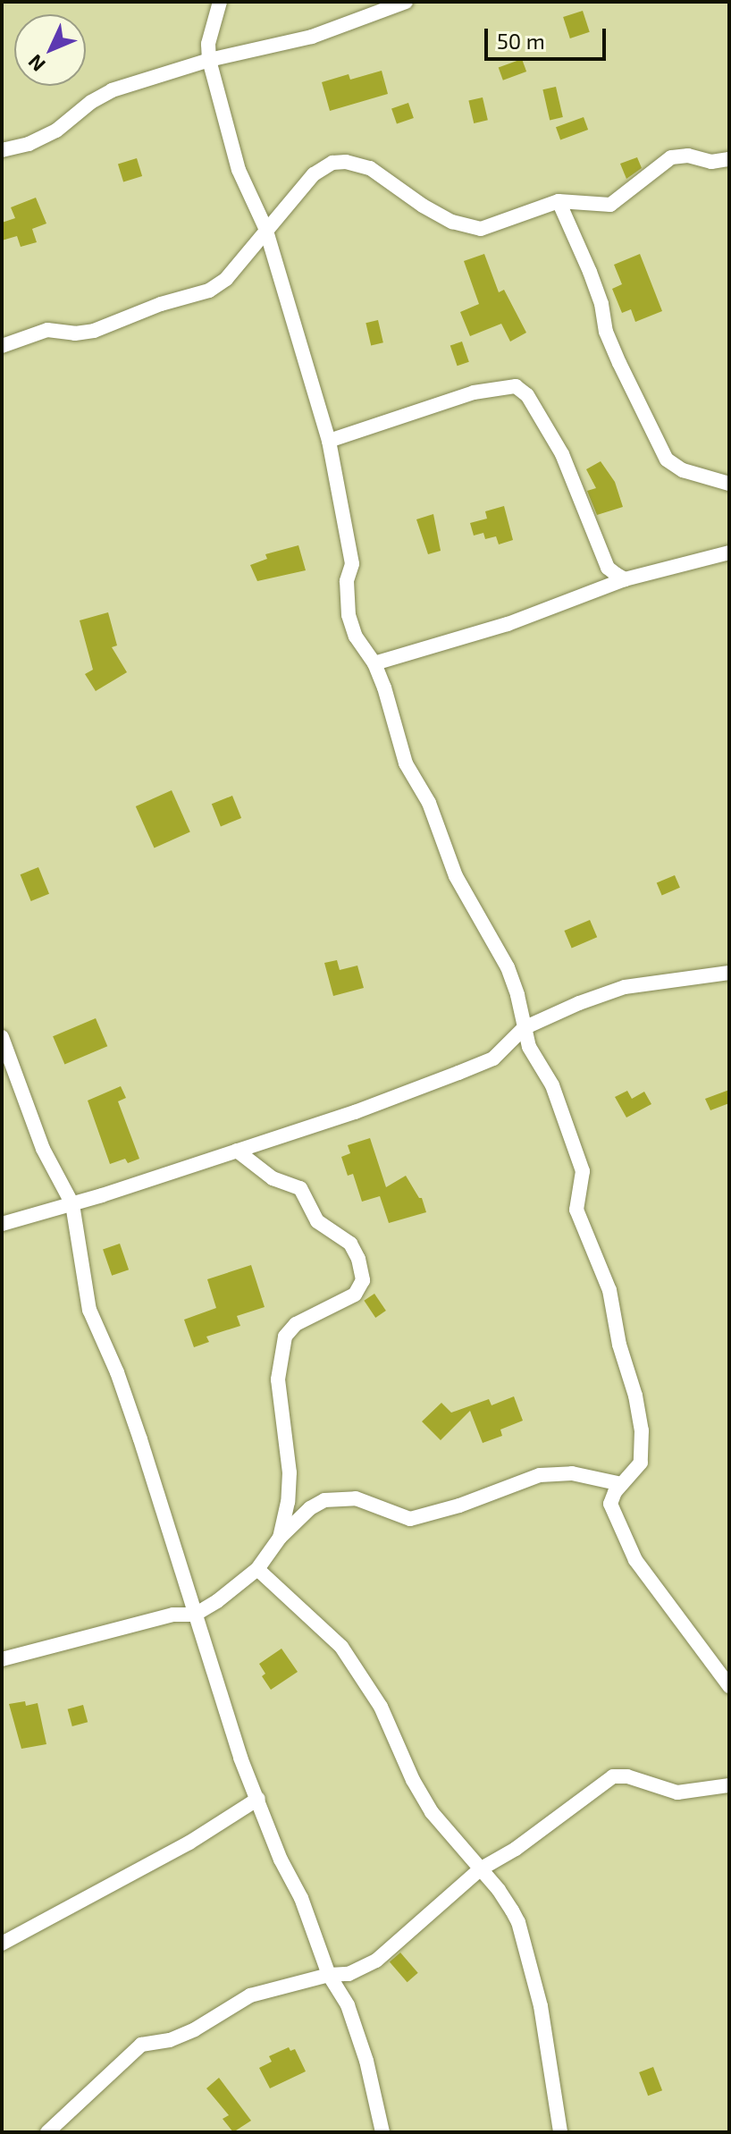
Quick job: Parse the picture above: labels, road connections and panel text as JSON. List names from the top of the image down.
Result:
{
  "scale_bar": "50 m",
  "north": "bottom left"
}
